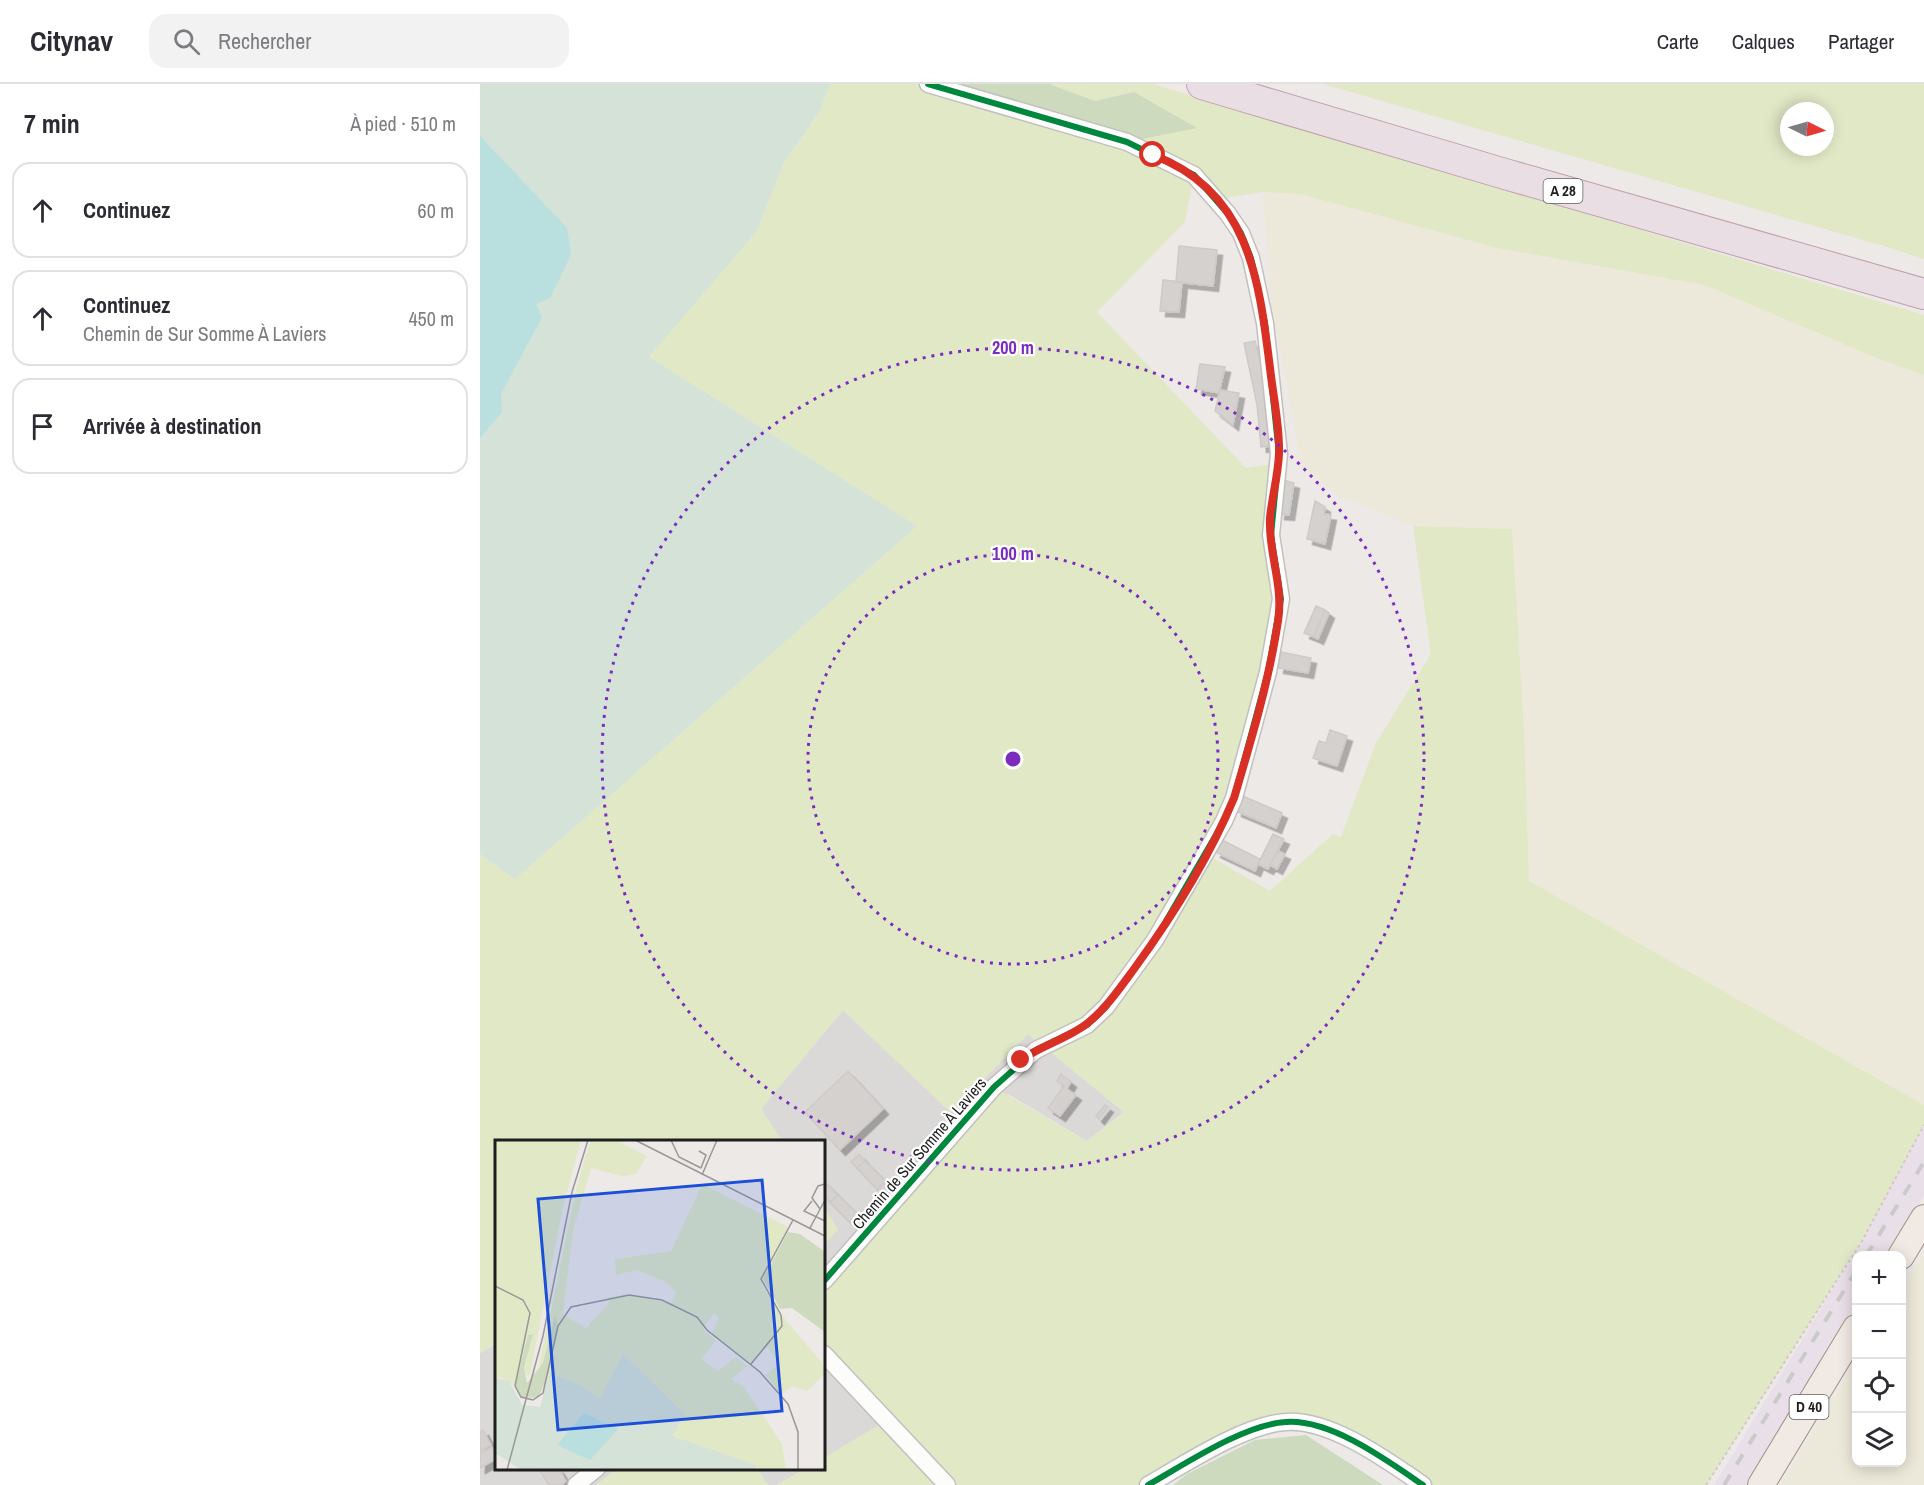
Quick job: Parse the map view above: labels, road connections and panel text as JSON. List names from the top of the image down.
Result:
{
  "streets": {
    "highway": ["A 28"],
    "main road": ["D 40"],
    "street": ["Chemin de Sur Somme À Laviers"]
  },
  "north": "right",
  "page": {
    "header": "Citynav",
    "search": "Rechercher",
    "nav": ["Carte", "Calques", "Partager"],
    "heading": ["7 min", "À pied · 510 m"],
    "list": [
      ["Continuez", "60 m"],
      ["Continuez", "Chemin de Sur Somme À Laviers", "450 m"],
      "Arrivée à destination"
    ],
    "map_buttons": ["+", "−"]
  },
  "rings": ["200 m", "100 m"]
}
